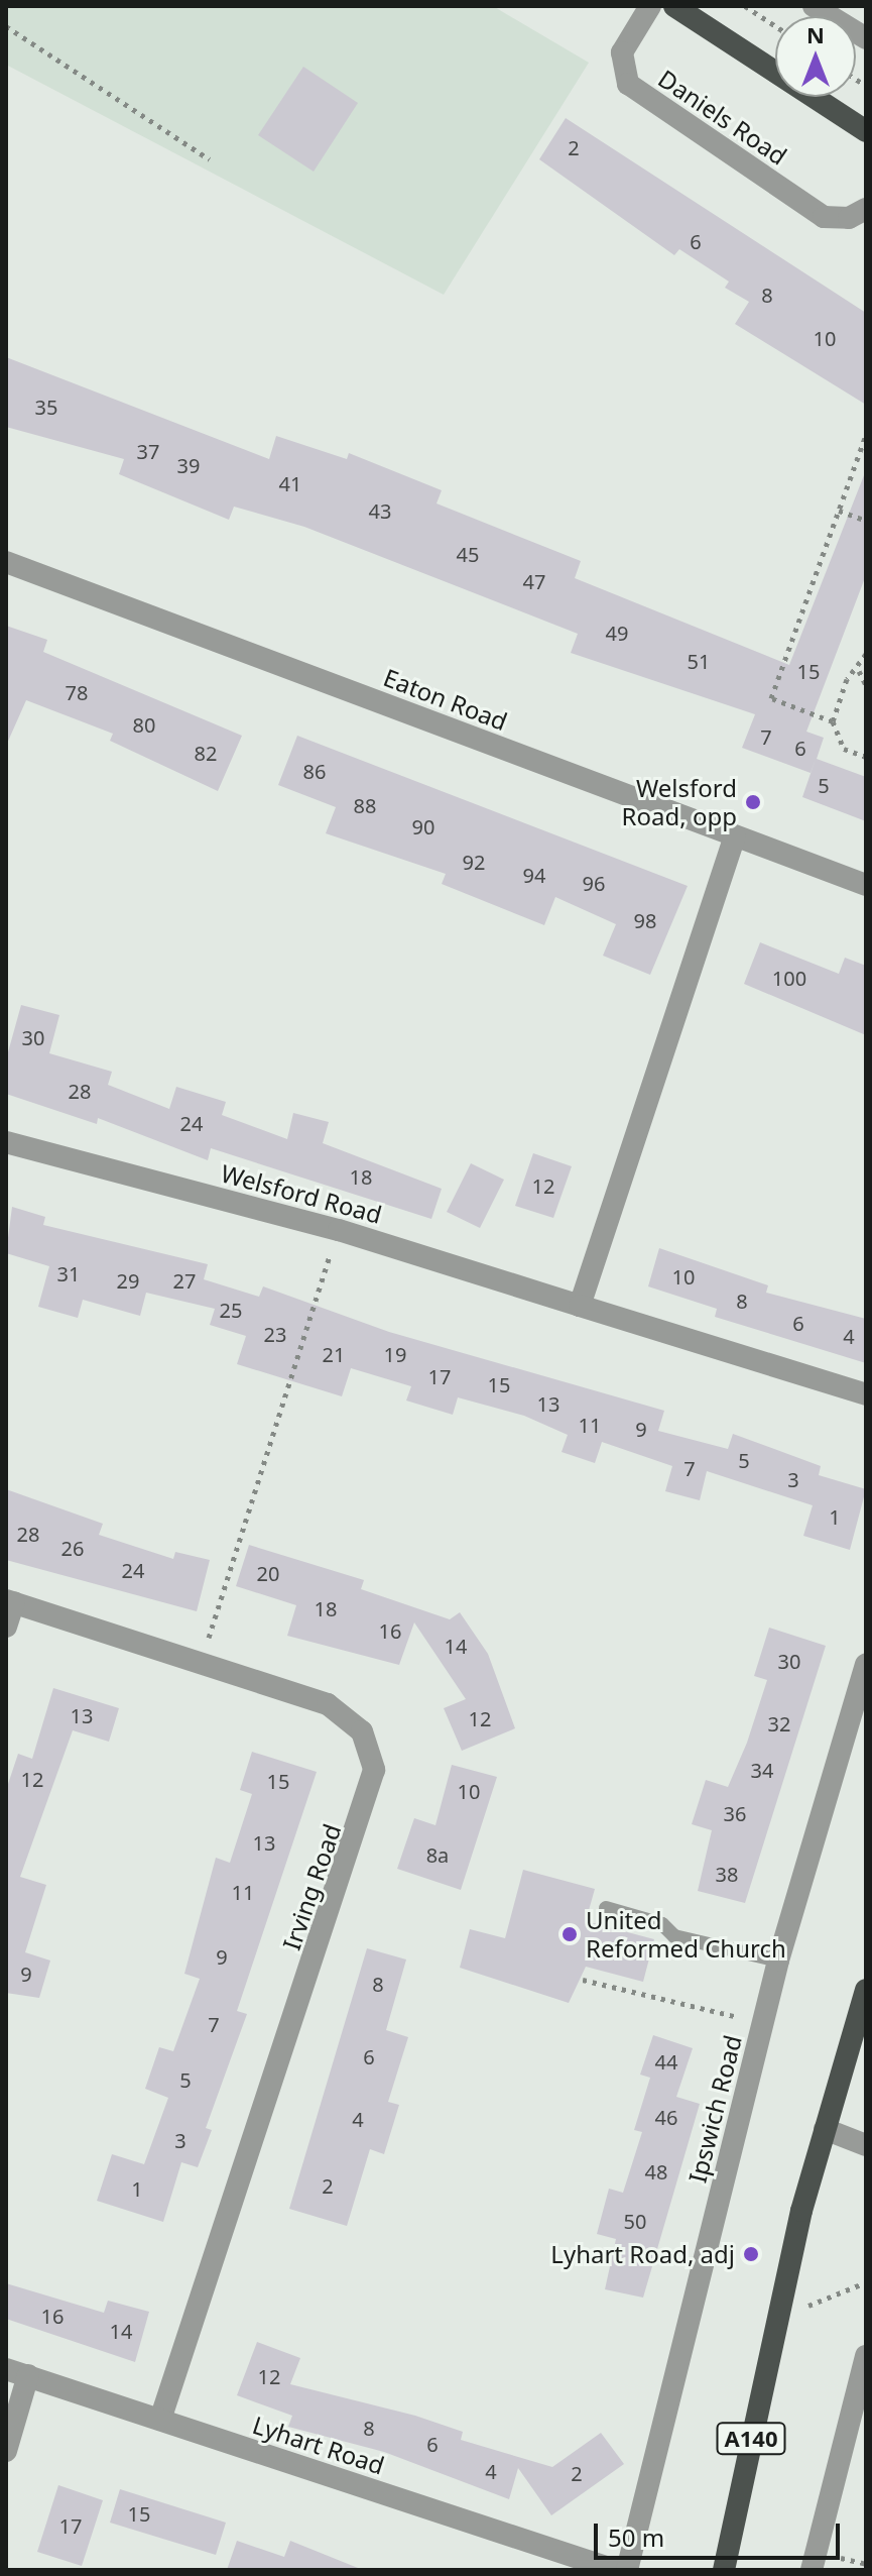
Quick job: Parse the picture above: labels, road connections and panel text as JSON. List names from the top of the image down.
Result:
{
  "streets": {
    "highway": ["A140"],
    "street": [
      "Daniels Road",
      "Eaton Road",
      "Welsford Road",
      "Irving Road",
      "Ipswich Road",
      "Lyhart Road"
    ]
  },
  "crossings": [
    ["Irving Road", "Lyhart Road"]
  ],
  "places": ["Welsford Road, opp", "United Reformed Church", "Lyhart Road, adj"],
  "house_numbers": [
    "2",
    "6",
    "8",
    "10",
    "35",
    "37",
    "39",
    "41",
    "43",
    "45",
    "47",
    "49",
    "51",
    "15",
    "78",
    "80",
    "7",
    "6",
    "82",
    "86",
    "5",
    "88",
    "90",
    "92",
    "94",
    "96",
    "98",
    "100",
    "30",
    "28",
    "24",
    "18",
    "12",
    "31",
    "10",
    "29",
    "27",
    "8",
    "25",
    "6",
    "23",
    "4",
    "21",
    "19",
    "17",
    "15",
    "13",
    "11",
    "9",
    "5",
    "7",
    "3",
    "1",
    "28",
    "26",
    "24",
    "20",
    "18",
    "16",
    "14",
    "30",
    "13",
    "12",
    "32",
    "34",
    "12",
    "15",
    "10",
    "36",
    "13",
    "8a",
    "38",
    "11",
    "9",
    "9",
    "8",
    "7",
    "6",
    "44",
    "5",
    "46",
    "4",
    "3",
    "48",
    "2",
    "1",
    "50",
    "16",
    "14",
    "12",
    "8",
    "6",
    "4",
    "2",
    "15",
    "17"
  ],
  "scale_bar": "50 m",
  "north": "top"
}
